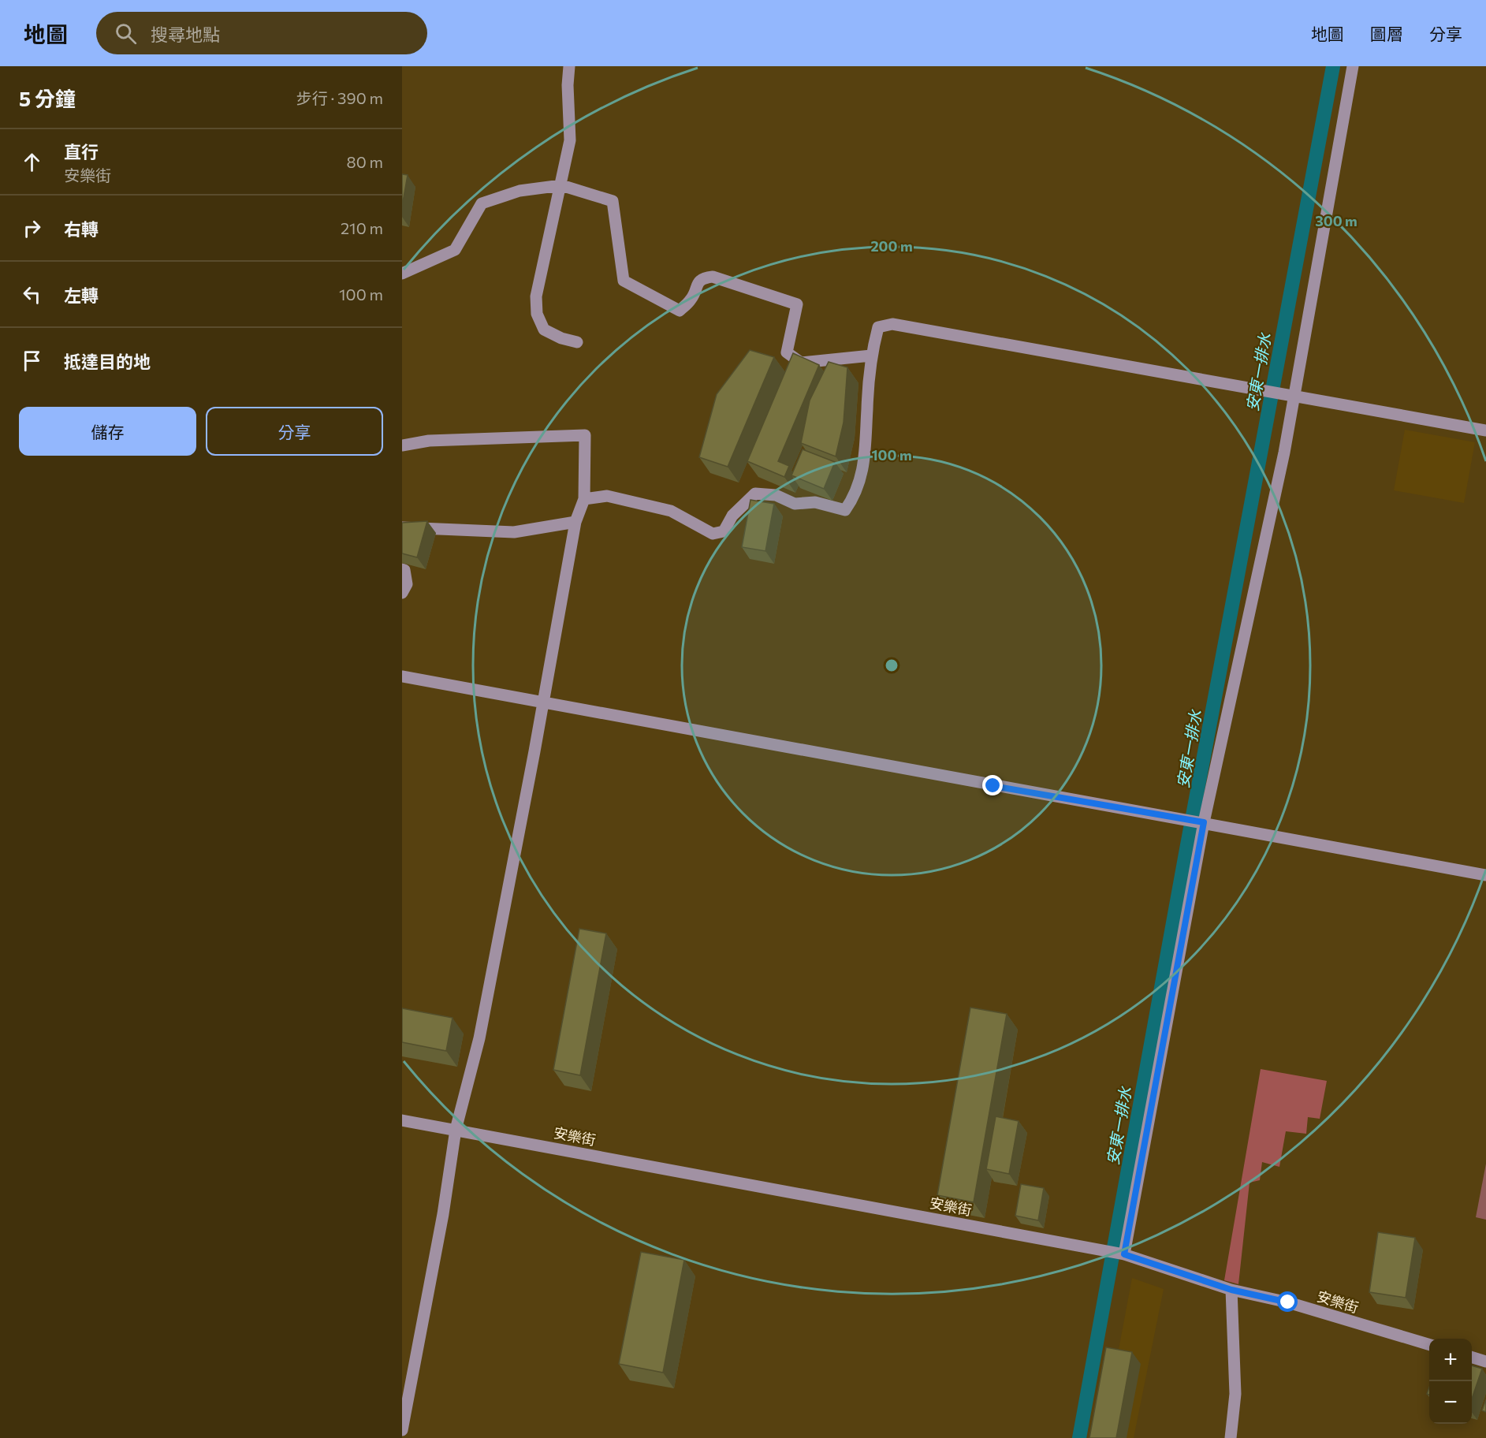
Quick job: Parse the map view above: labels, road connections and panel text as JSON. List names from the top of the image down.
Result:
{
  "streets": {
    "street": ["安樂街"]
  },
  "water": ["安東一排水"],
  "page": {
    "header": "地圖",
    "search": "搜尋地點",
    "nav": ["地圖", "圖層", "分享"],
    "heading": ["5 分鐘", "步行 · 390 m"],
    "list": [
      ["直行", "安樂街", "80 m"],
      ["右轉", "210 m"],
      ["左轉", "100 m"],
      "抵達目的地"
    ],
    "buttons": ["儲存", "分享"],
    "map_buttons": ["+", "−"]
  },
  "rings": ["300 m", "200 m", "100 m"]
}
